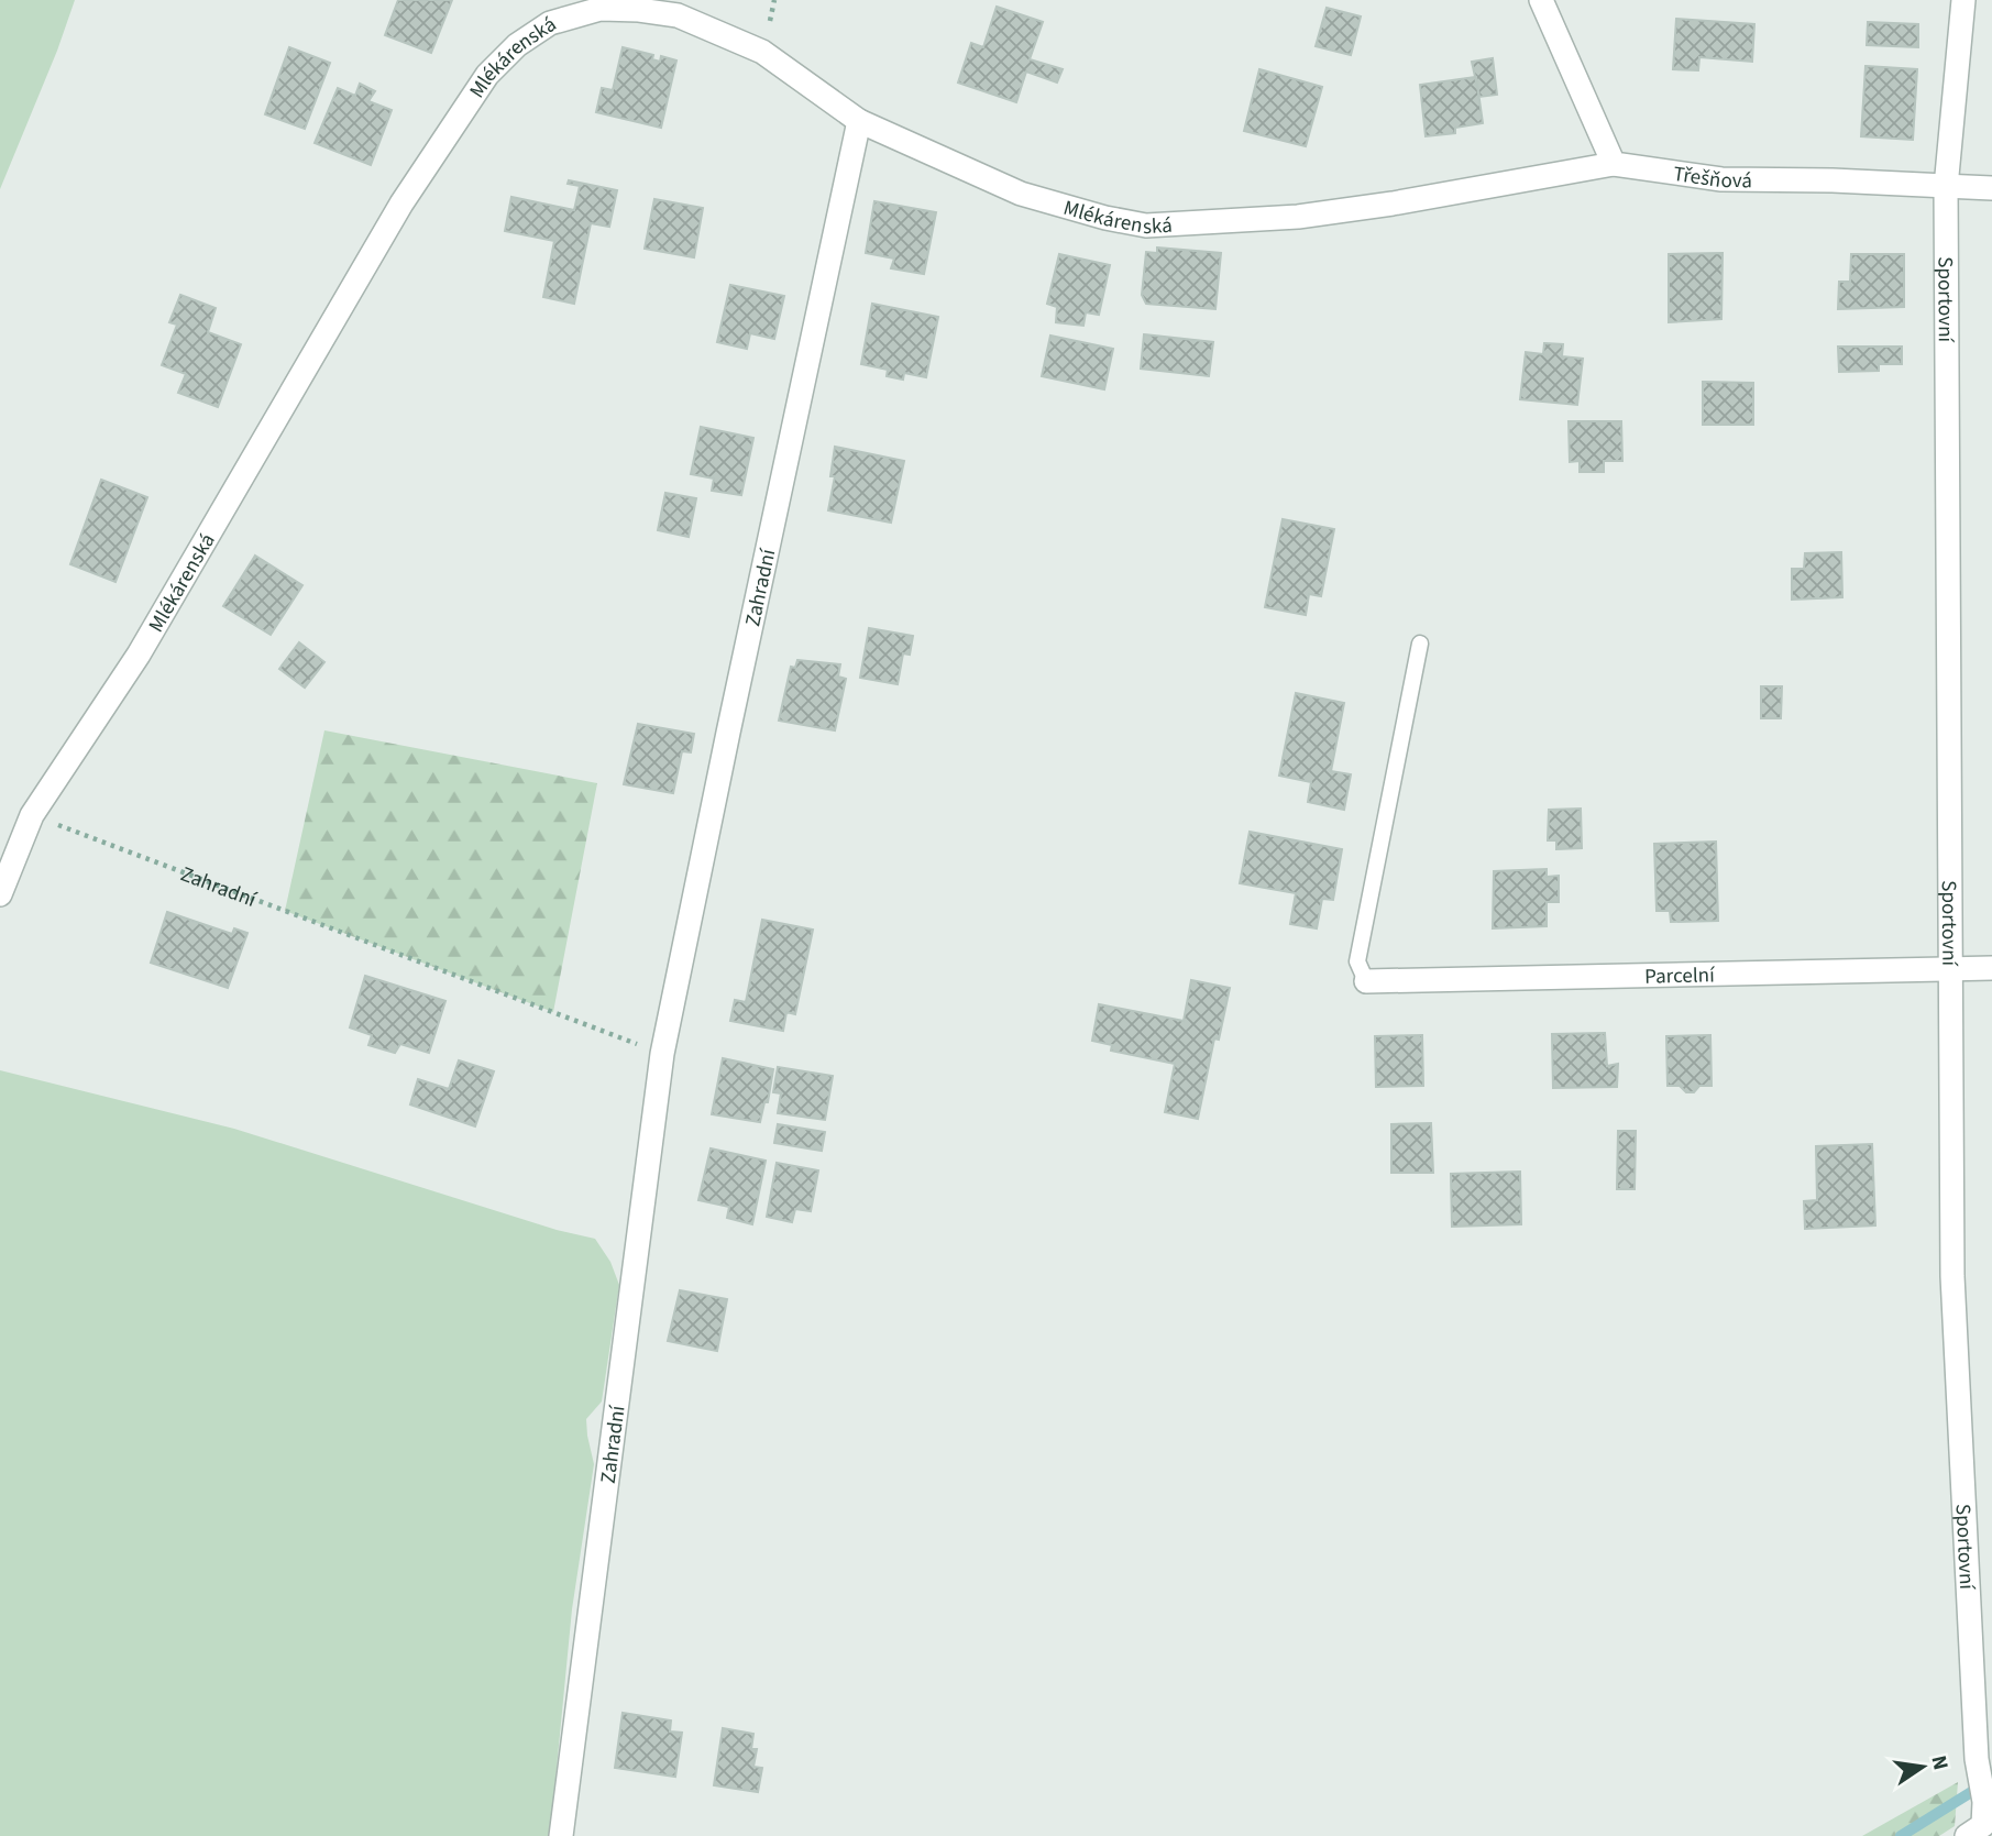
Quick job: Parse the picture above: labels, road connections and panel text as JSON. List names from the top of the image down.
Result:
{
  "streets": {
    "street": [
      "Mlékárenská",
      "Třešňová",
      "Sportovní",
      "Zahradní",
      "Parcelní"
    ]
  },
  "crossings": [
    ["Mlékárenská", "Třešňová"],
    ["Mlékárenská", "Zahradní"],
    ["Třešňová", "Sportovní"],
    ["Sportovní", "Parcelní"]
  ],
  "north": "right"
}
